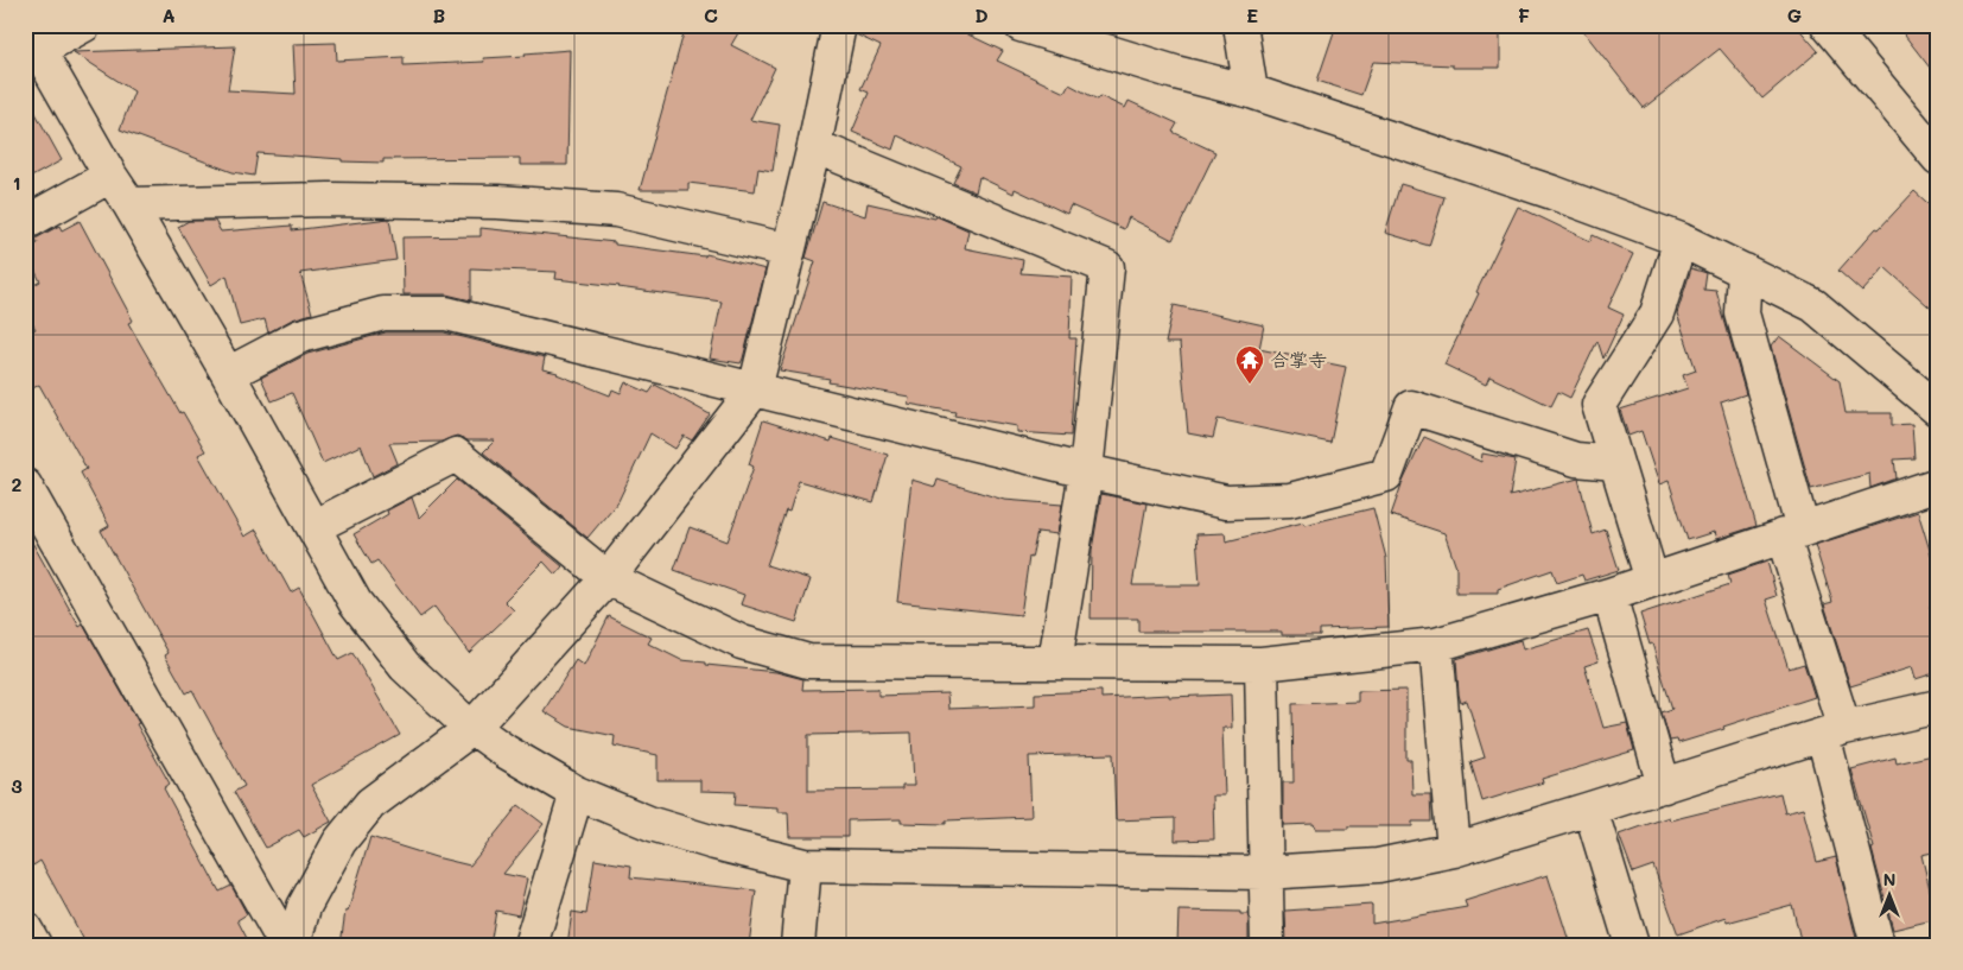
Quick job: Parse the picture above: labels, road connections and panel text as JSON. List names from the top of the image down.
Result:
{
  "places": {
    "temple": ["合掌寺"]
  },
  "north": "top",
  "grid": {
    "columns": [
      "A",
      "B",
      "C",
      "D",
      "E",
      "F",
      "G"
    ],
    "rows": ["1", "2", "3"]
  }
}
